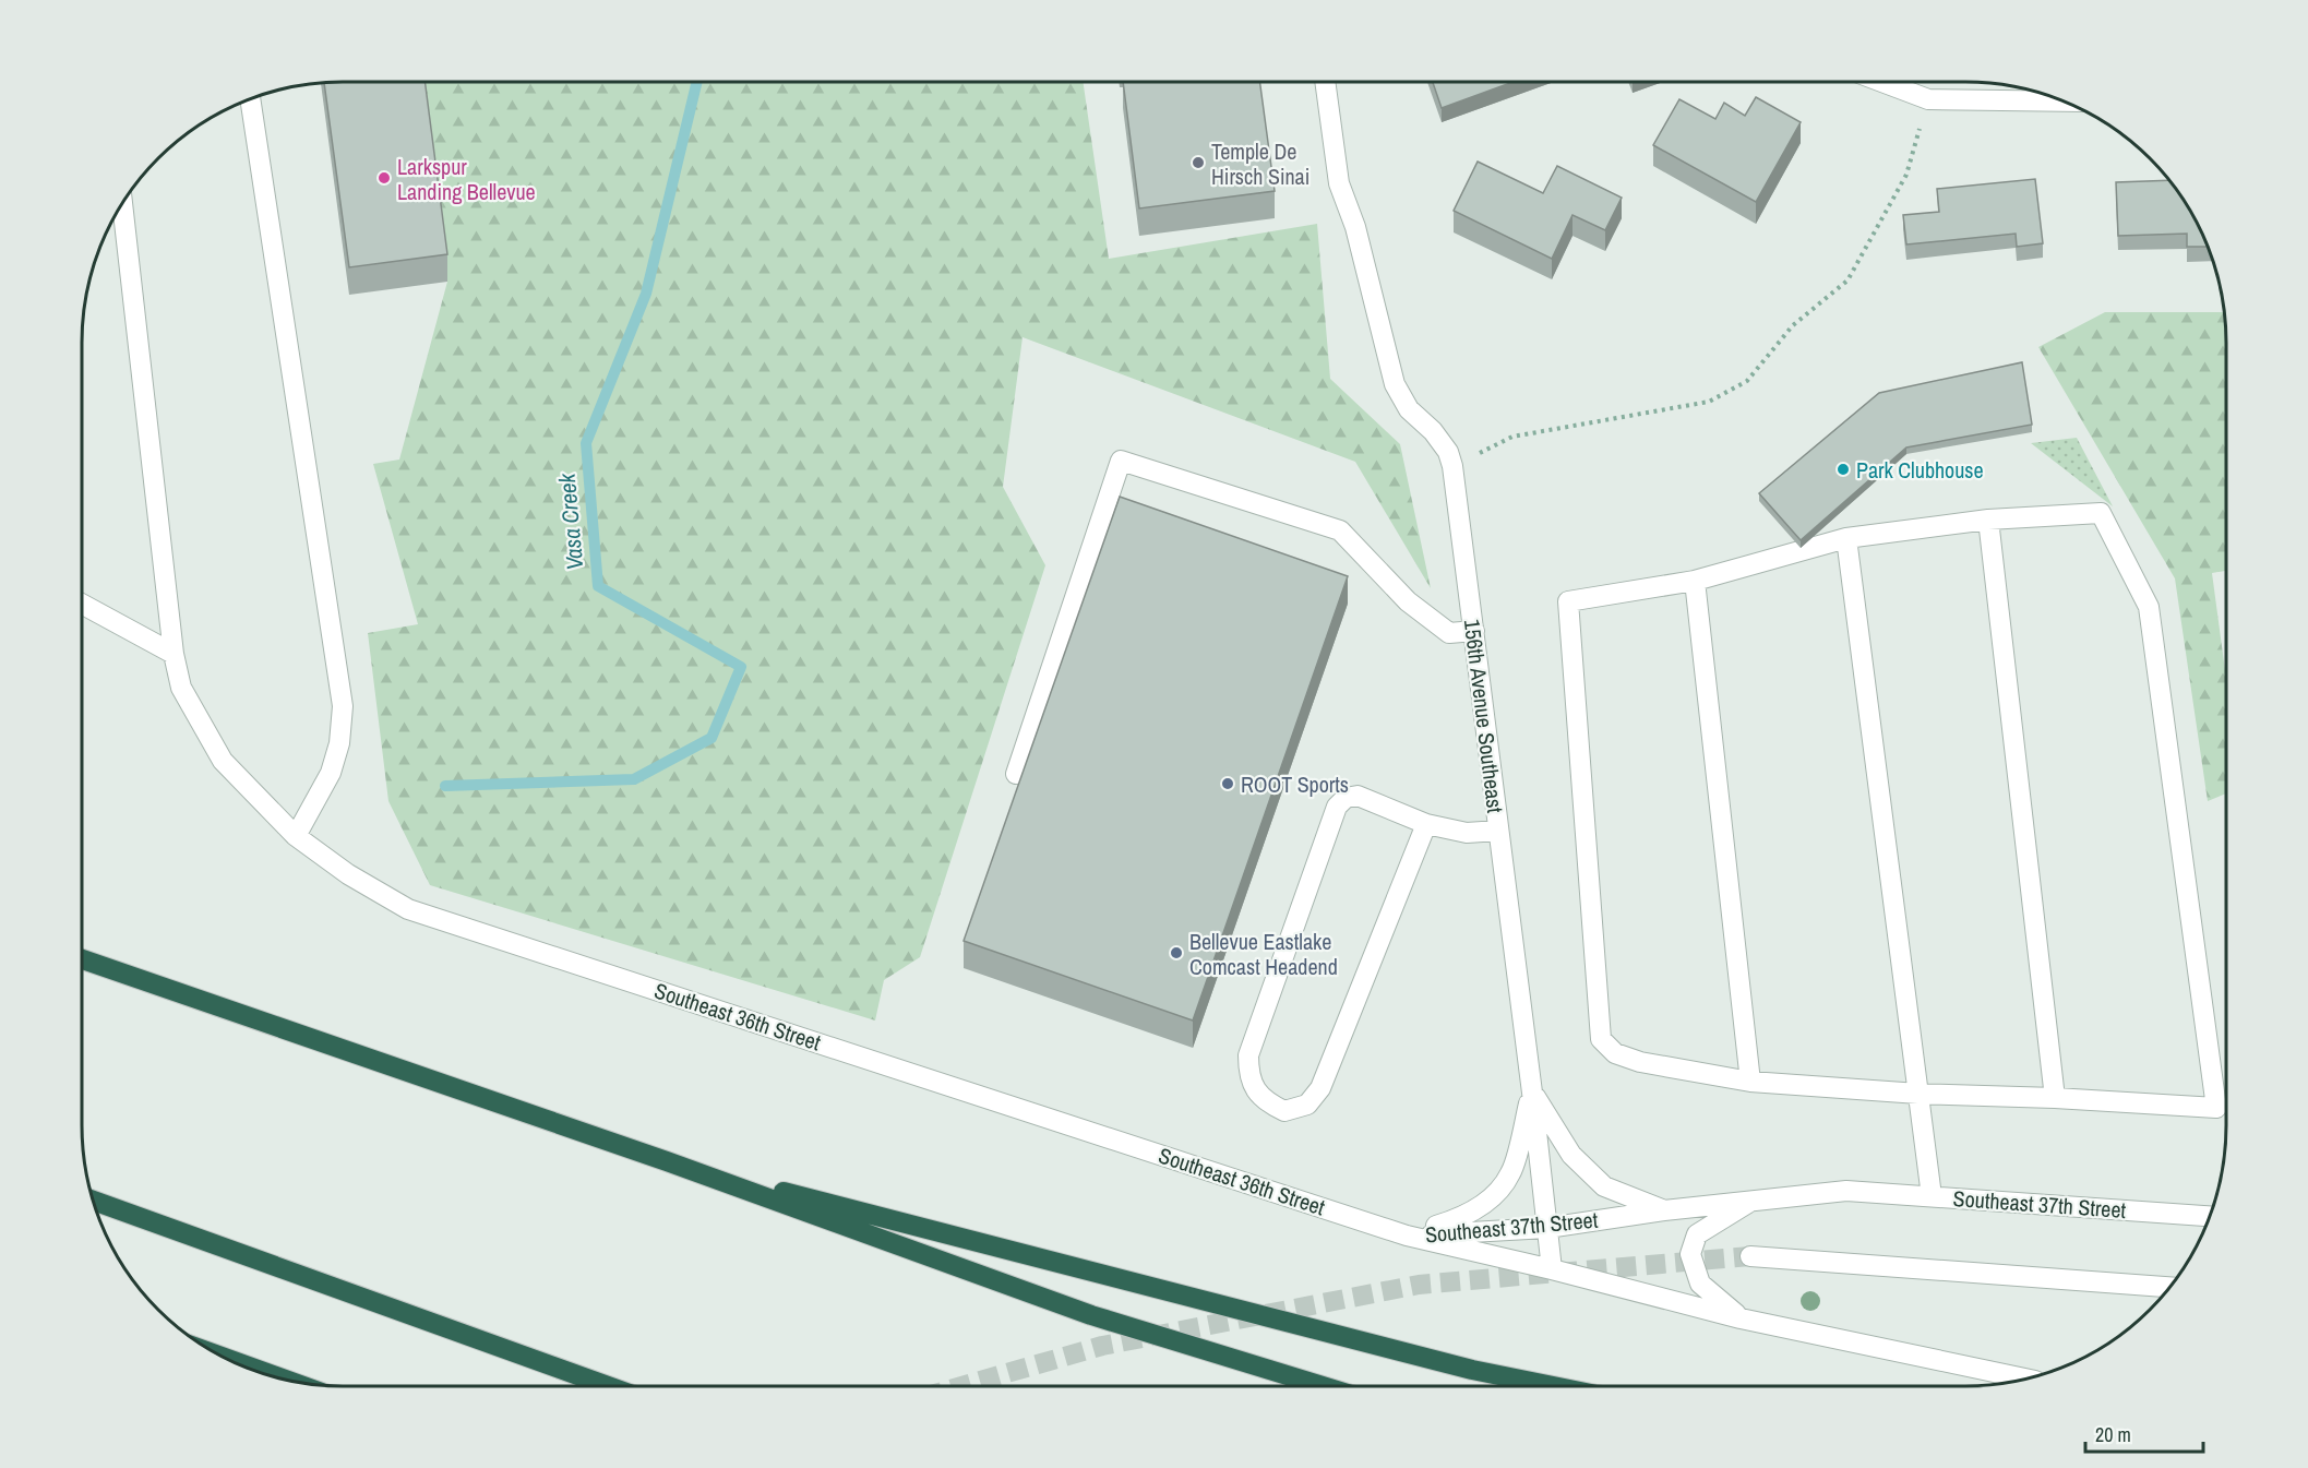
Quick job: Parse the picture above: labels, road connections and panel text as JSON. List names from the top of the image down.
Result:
{
  "streets": {
    "street": ["156th Avenue Southeast", "Southeast 36th Street", "Southeast 37th Street"]
  },
  "crossings": [
    ["156th Avenue Southeast", "Southeast 37th Street"],
    ["Southeast 36th Street", "Southeast 37th Street"]
  ],
  "water": ["Vasa Creek"],
  "places": [
    "Temple De Hirsch Sinai",
    "Larkspur Landing Bellevue",
    "Park Clubhouse",
    "ROOT Sports",
    "Bellevue Eastlake Comcast Headend"
  ],
  "scale_bar": "20 m"
}
